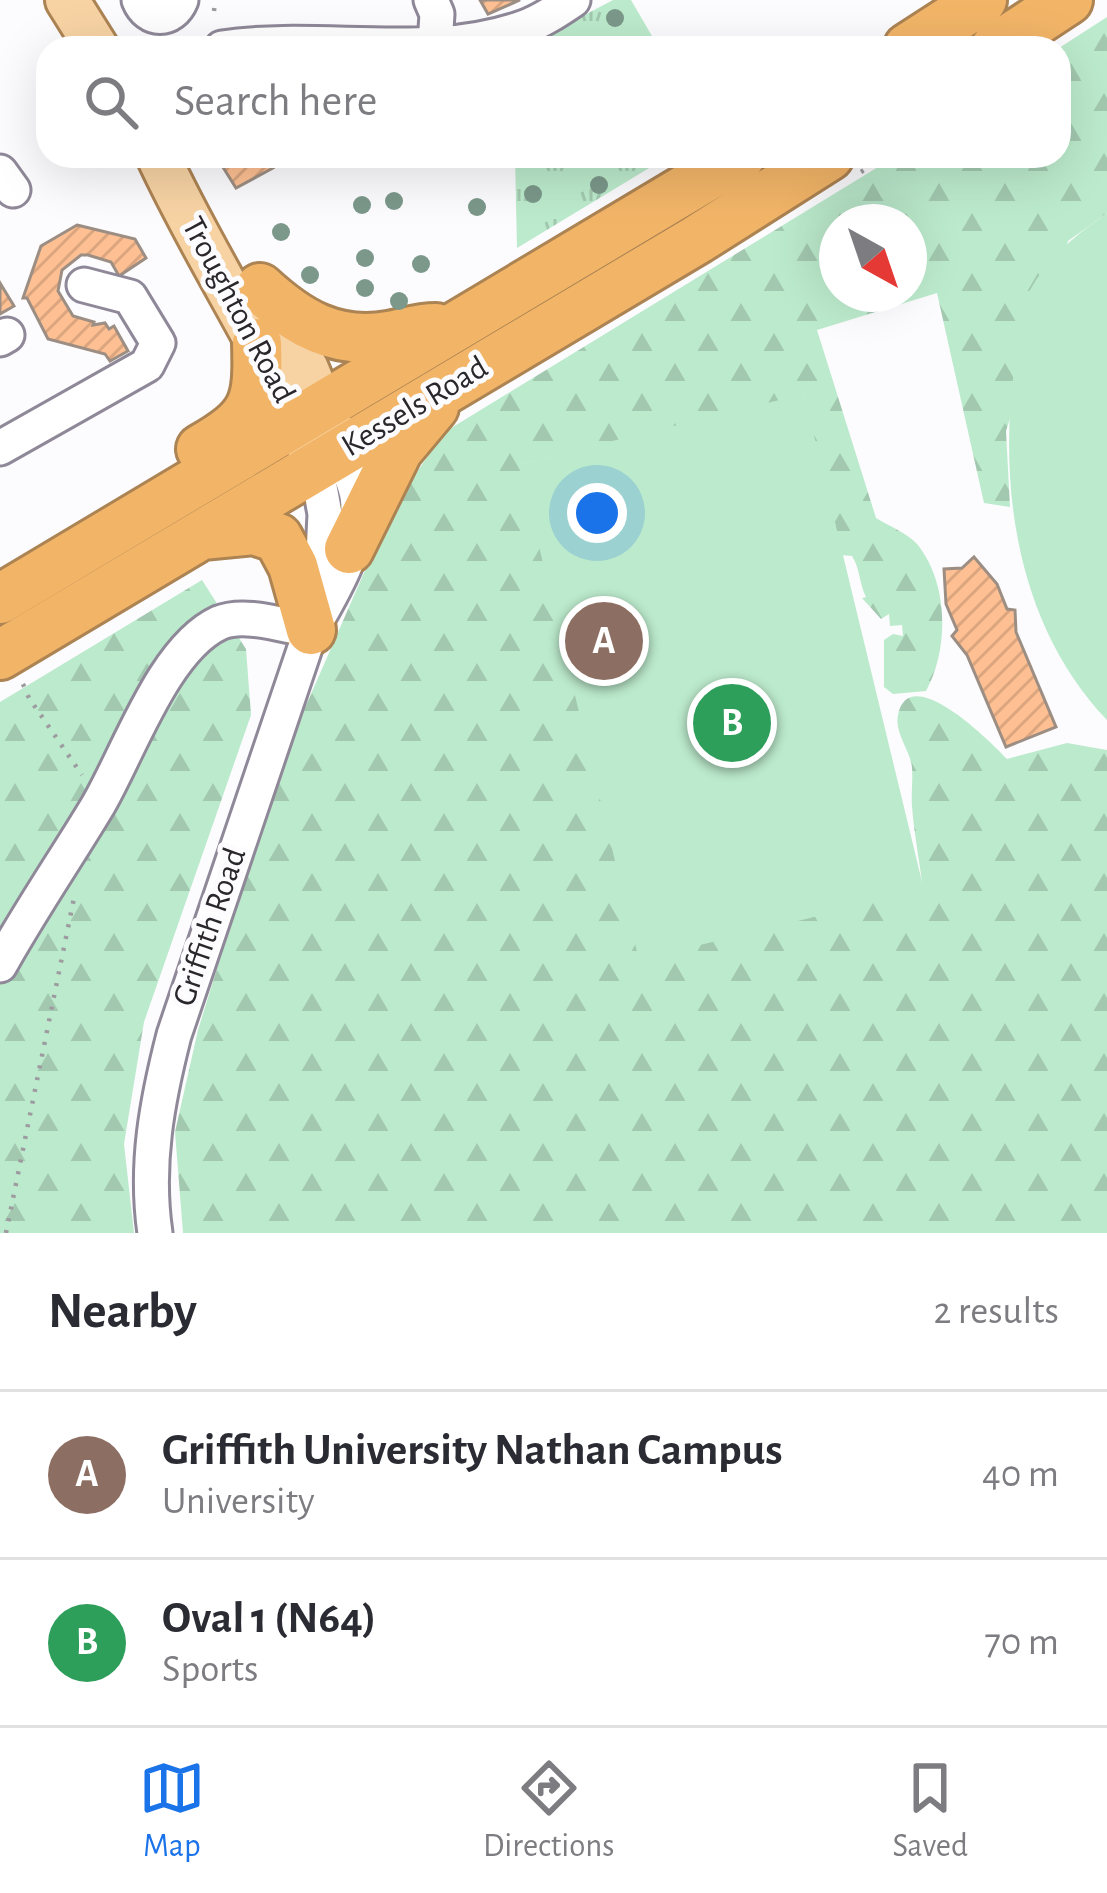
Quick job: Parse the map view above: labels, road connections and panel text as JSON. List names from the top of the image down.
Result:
{
  "streets": {
    "highway": ["Kessels Road"],
    "main road": ["Troughton Road"],
    "street": ["Griffith Road"]
  },
  "crossings": [
    ["Troughton Road", "Kessels Road"],
    ["Troughton Road", "Griffith Road"],
    ["Kessels Road", "Griffith Road"]
  ],
  "north": "bottom right",
  "page": {
    "search": "Search here",
    "pins": ["A", "B"],
    "heading": ["Nearby", "2 results"],
    "list": [
      {
        "mark": "A",
        "name": "Griffith University Nathan Campus",
        "note": "University",
        "value": "40 m"
      },
      {
        "mark": "B",
        "name": "Oval 1 (N64)",
        "note": "Sports",
        "value": "70 m"
      }
    ],
    "nav": ["Map", "Directions", "Saved"]
  }
}
